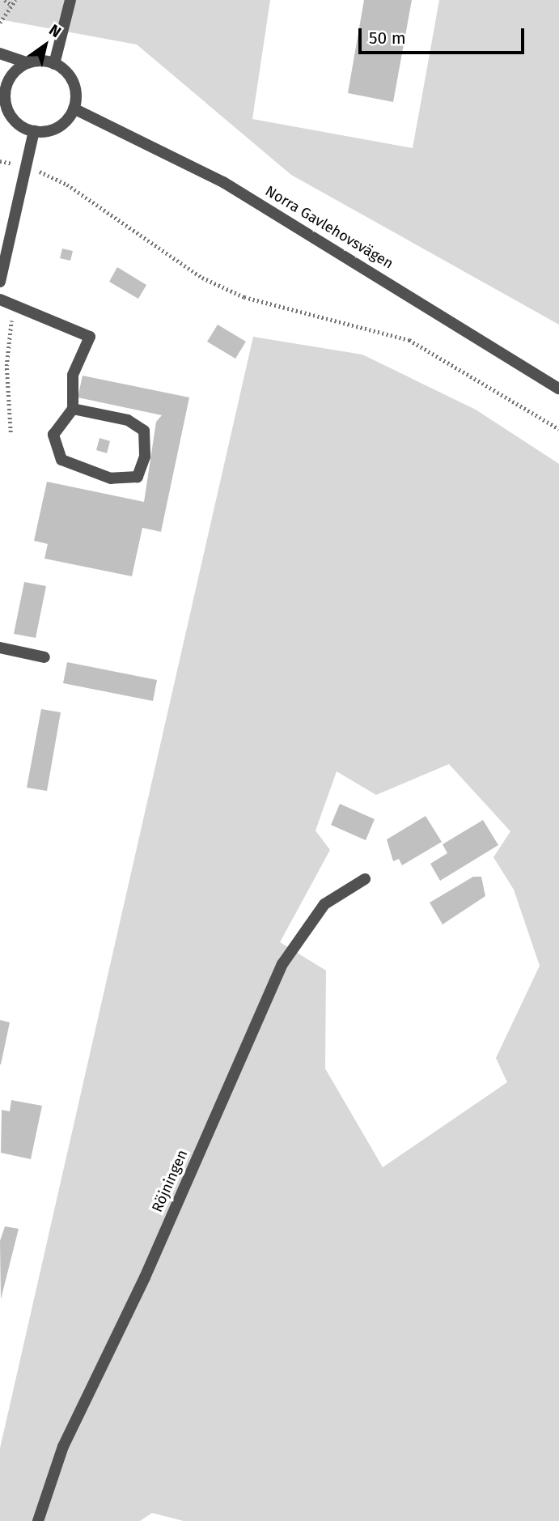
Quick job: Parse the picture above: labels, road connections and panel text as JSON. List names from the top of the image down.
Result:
{
  "streets": {
    "street": ["Norra Gavlehovsvägen", "Röjningen"]
  },
  "scale_bar": "50 m",
  "north": "top right"
}
